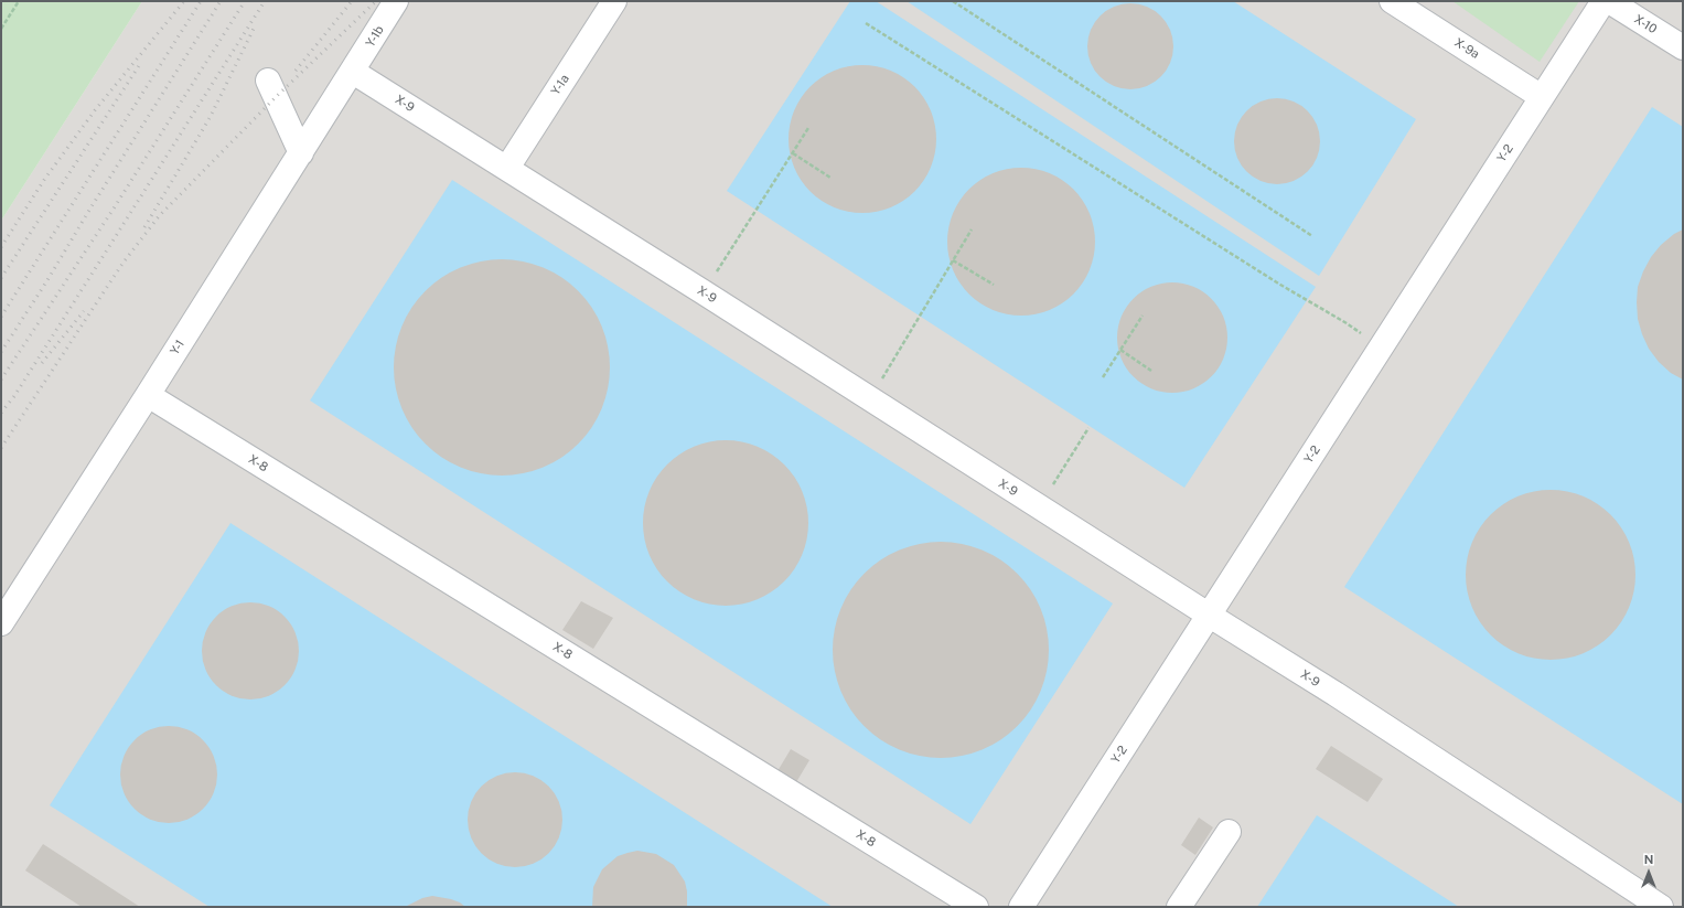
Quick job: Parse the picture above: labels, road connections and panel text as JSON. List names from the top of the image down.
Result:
{
  "streets": {
    "street": [
      "X-10",
      "Y-1b",
      "X-9a",
      "Y-1a",
      "X-9",
      "Y-2",
      "Y-1",
      "X-8"
    ]
  },
  "crossings": [
    ["Y-1b", "X-9"],
    ["Y-1b", "Y-1"],
    ["X-9a", "Y-2"],
    ["Y-1a", "X-9"],
    ["X-9", "Y-2"],
    ["X-9", "Y-1"],
    ["Y-1", "X-8"]
  ],
  "north": "top"
}
